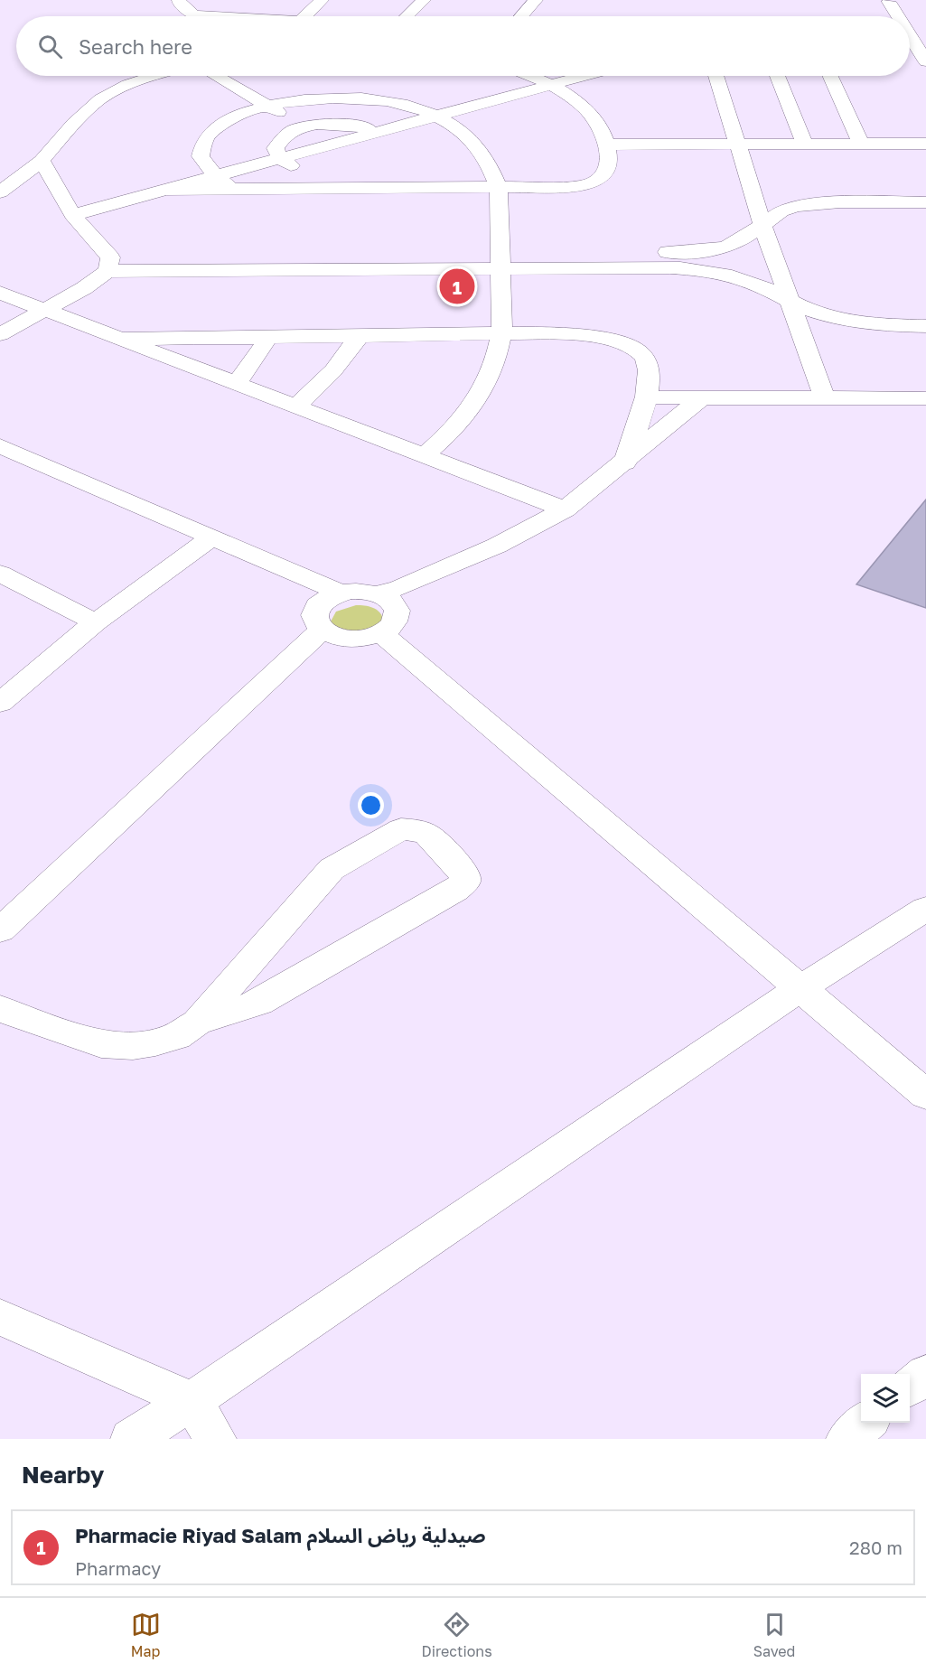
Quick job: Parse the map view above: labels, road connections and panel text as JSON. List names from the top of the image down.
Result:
{
  "page": {
    "search": "Search here",
    "pins": "1",
    "heading": "Nearby",
    "list": [
      {
        "mark": "1",
        "name": "Pharmacie Riyad Salam صيدلية رياض السلام",
        "note": "Pharmacy",
        "value": "280 m"
      }
    ],
    "nav": ["Map", "Directions", "Saved"]
  }
}
